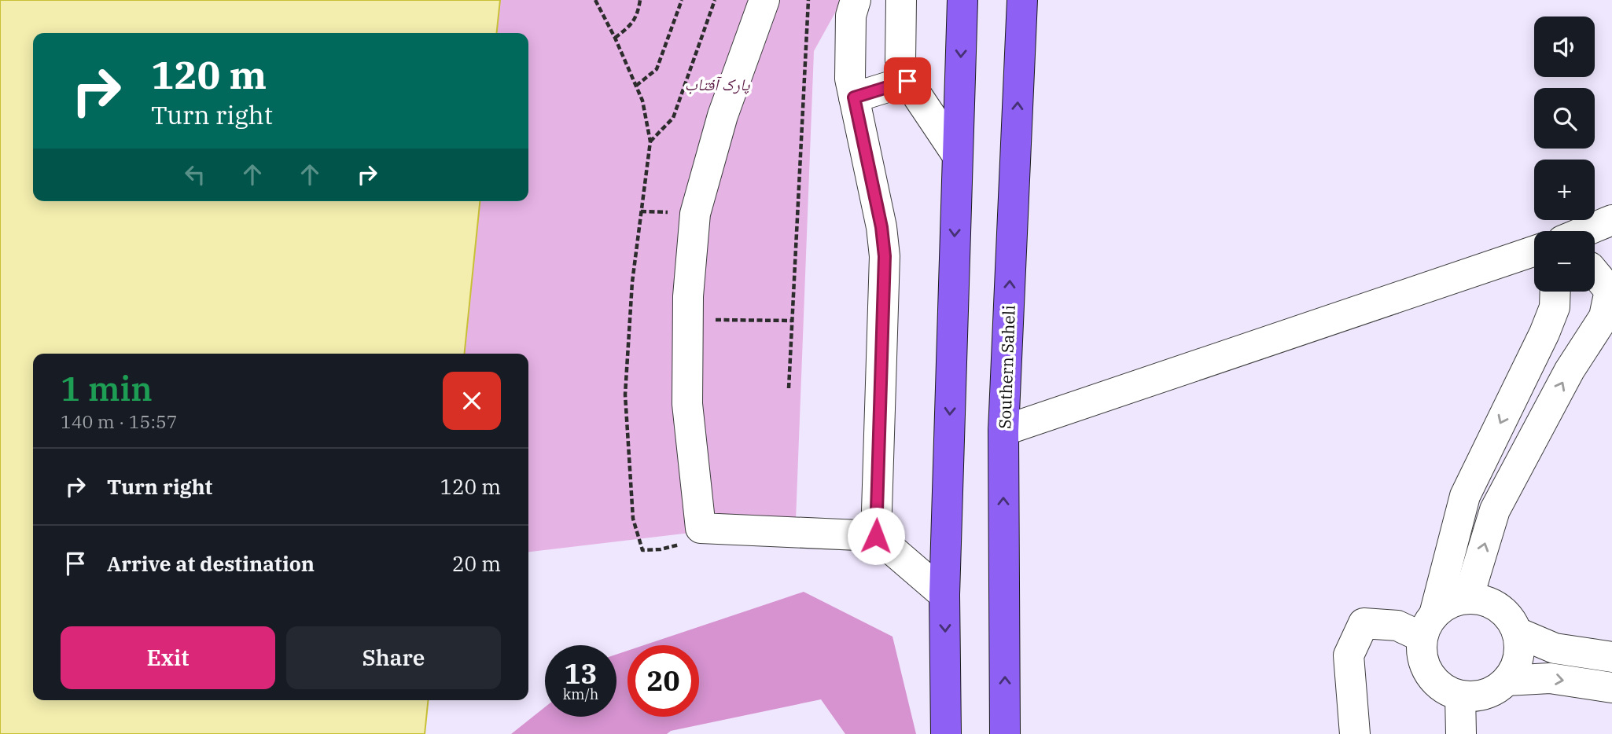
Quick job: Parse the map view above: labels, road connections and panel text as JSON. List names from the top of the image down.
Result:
{
  "streets": {
    "main road": ["Southern Saheli"]
  },
  "parks": ["پارک آفتاب"],
  "page": {
    "map_buttons": ["+", "−"],
    "turn": ["120 m", "Turn right"],
    "heading": ["1 min", "140 m · 15:57"],
    "list": [
      {
        "name": "Turn right",
        "value": "120 m"
      },
      {
        "name": "Arrive at destination",
        "value": "20 m"
      }
    ],
    "buttons": ["Exit", "Share"],
    "speed": "13 km/h",
    "limit": "20"
  }
}
